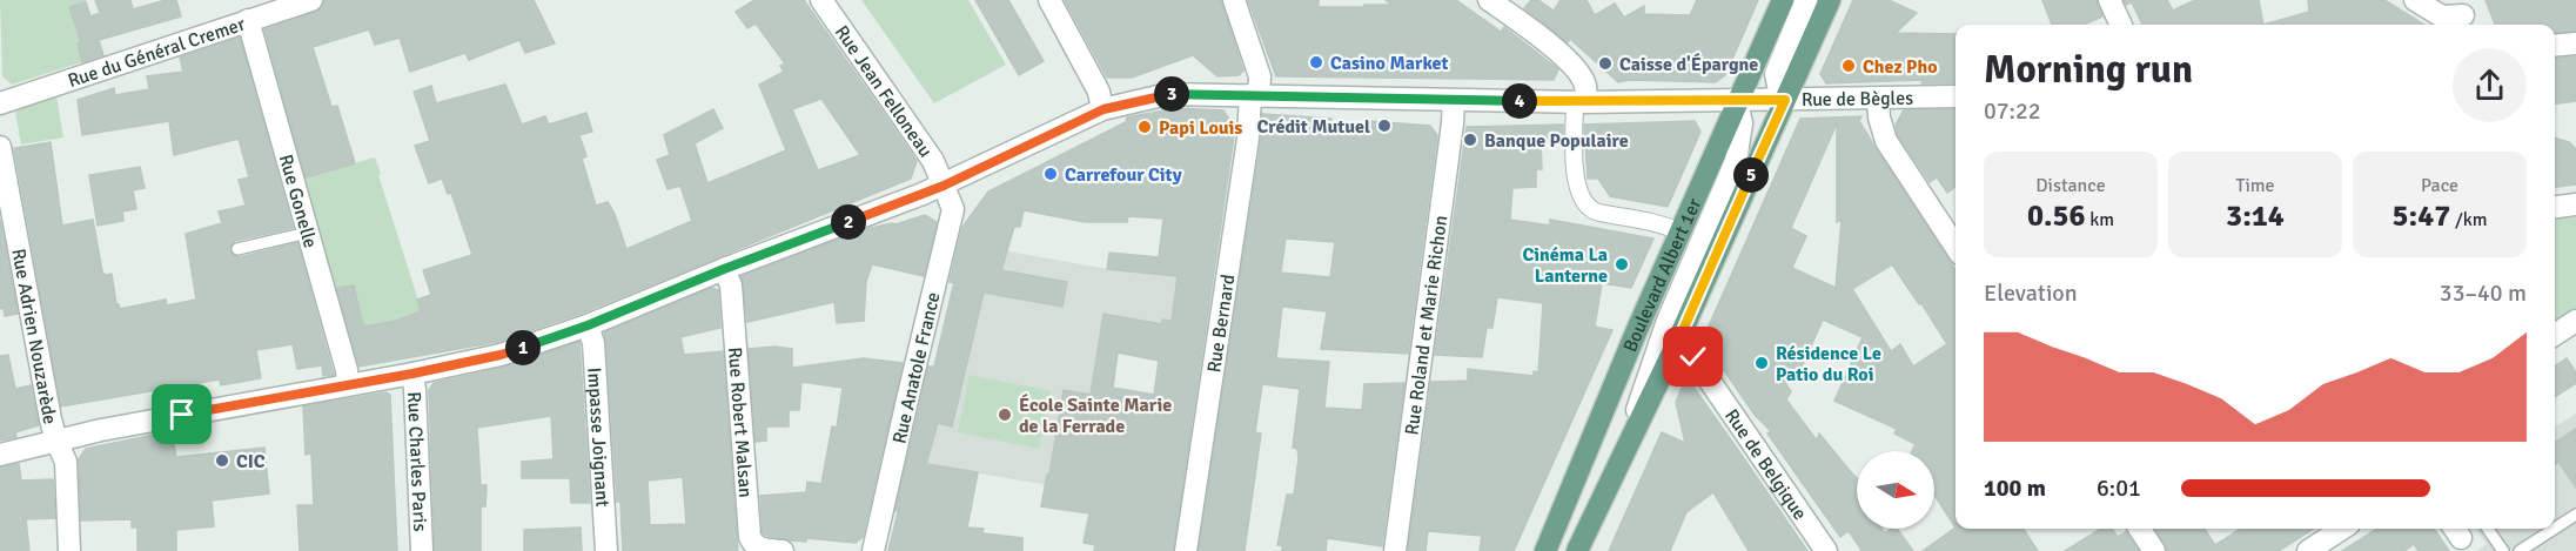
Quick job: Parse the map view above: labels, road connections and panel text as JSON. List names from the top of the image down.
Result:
{
  "streets": {
    "main road": ["Boulevard Albert 1er"],
    "street": [
      "Rue du Général Cremer",
      "Rue Jean Felloneau",
      "Rue de Bègles",
      "Rue Gonelle",
      "Rue Bernard",
      "Rue Roland et Marie Richon",
      "Rue Adrien Nouzarède",
      "Rue Anatole France",
      "Rue Robert Malsan",
      "Impasse Joignant",
      "Rue Charles Paris",
      "Rue de Belgique"
    ]
  },
  "crossings": [
    ["Rue du Général Cremer", "Rue Gonelle"],
    ["Rue Jean Felloneau", "Rue de Bègles"],
    ["Rue Jean Felloneau", "Rue Anatole France"],
    ["Rue de Bègles", "Rue Gonelle"],
    ["Rue de Bègles", "Boulevard Albert 1er"],
    ["Rue de Bègles", "Rue Bernard"],
    ["Rue de Bègles", "Rue Roland et Marie Richon"],
    ["Rue de Bègles", "Rue Adrien Nouzarède"],
    ["Rue de Bègles", "Rue Anatole France"],
    ["Rue de Bègles", "Rue Robert Malsan"],
    ["Rue de Bègles", "Impasse Joignant"],
    ["Rue de Bègles", "Rue Charles Paris"],
    ["Boulevard Albert 1er", "Rue de Belgique"]
  ],
  "places": [
    "Casino Market",
    "Caisse d'Épargne",
    "Chez Pho",
    "Crédit Mutuel",
    "Papi Louis",
    "Banque Populaire",
    "Carrefour City",
    "Cinéma La Lanterne",
    "Résidence Le Patio du Roi",
    "École Sainte Marie de la Ferrade",
    "CIC"
  ],
  "north": "right",
  "page": {
    "heading": ["Morning run", "07:22"],
    "pins": [
      "3",
      "4",
      "5",
      "2",
      "1"
    ],
    "stats": [
      ["Distance", "0.56 km"],
      ["Time", "3:14"],
      ["Pace", "5:47 /km"]
    ],
    "chart": ["Elevation", "33–40 m"],
    "list": [
      {
        "name": "100 m",
        "note": "6:01"
      }
    ]
  }
}
